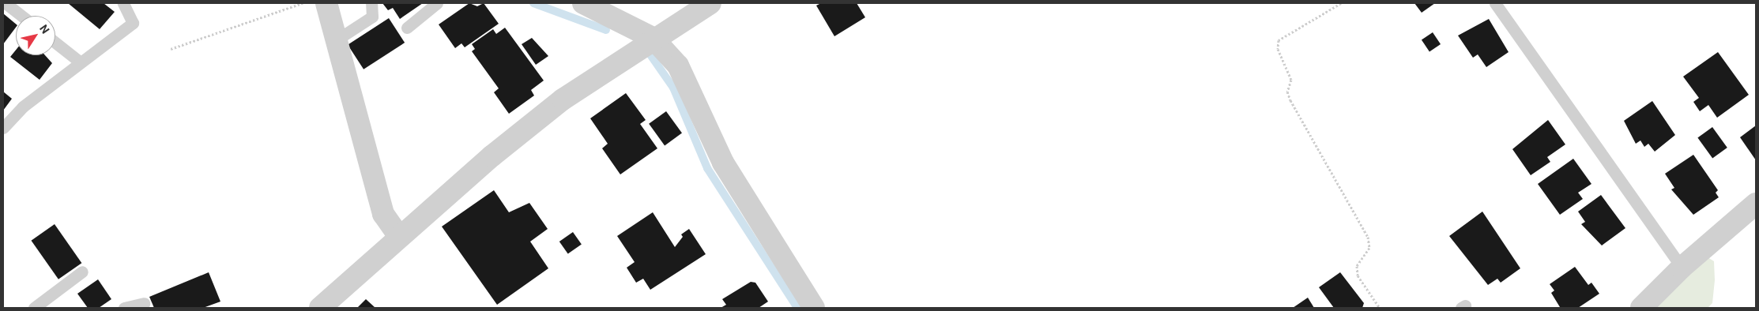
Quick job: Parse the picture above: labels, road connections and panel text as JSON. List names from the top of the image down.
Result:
{
  "north": "top right"
}
